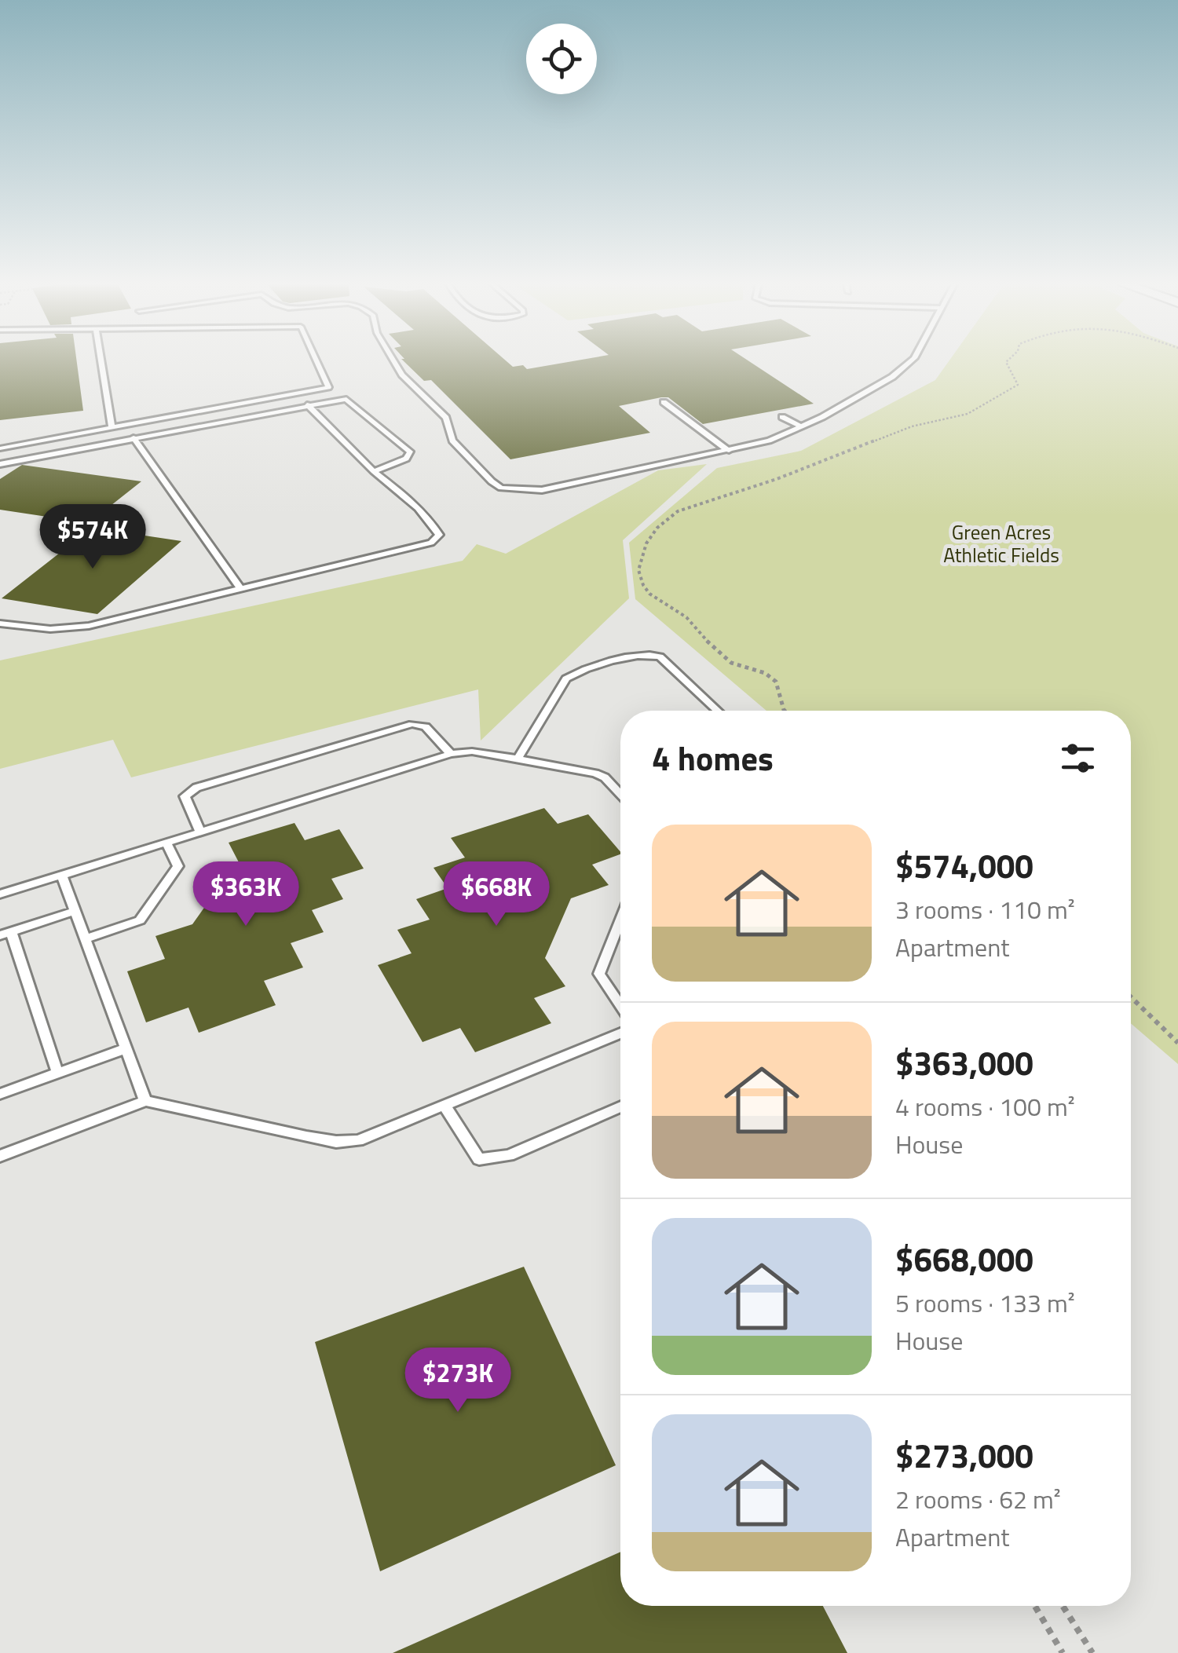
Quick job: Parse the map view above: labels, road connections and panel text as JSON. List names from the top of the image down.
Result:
{
  "parks": ["Green Acres Athletic Fields"],
  "page": {
    "price": [
      "$574K",
      "$363K",
      "$668K",
      "$273K"
    ],
    "heading": "4 homes",
    "list": [
      {
        "name": "$574,000",
        "note": "3 rooms · 110 m² · Apartment"
      },
      {
        "name": "$363,000",
        "note": "4 rooms · 100 m² · House"
      },
      {
        "name": "$668,000",
        "note": "5 rooms · 133 m² · House"
      },
      {
        "name": "$273,000",
        "note": "2 rooms · 62 m² · Apartment"
      }
    ]
  }
}
